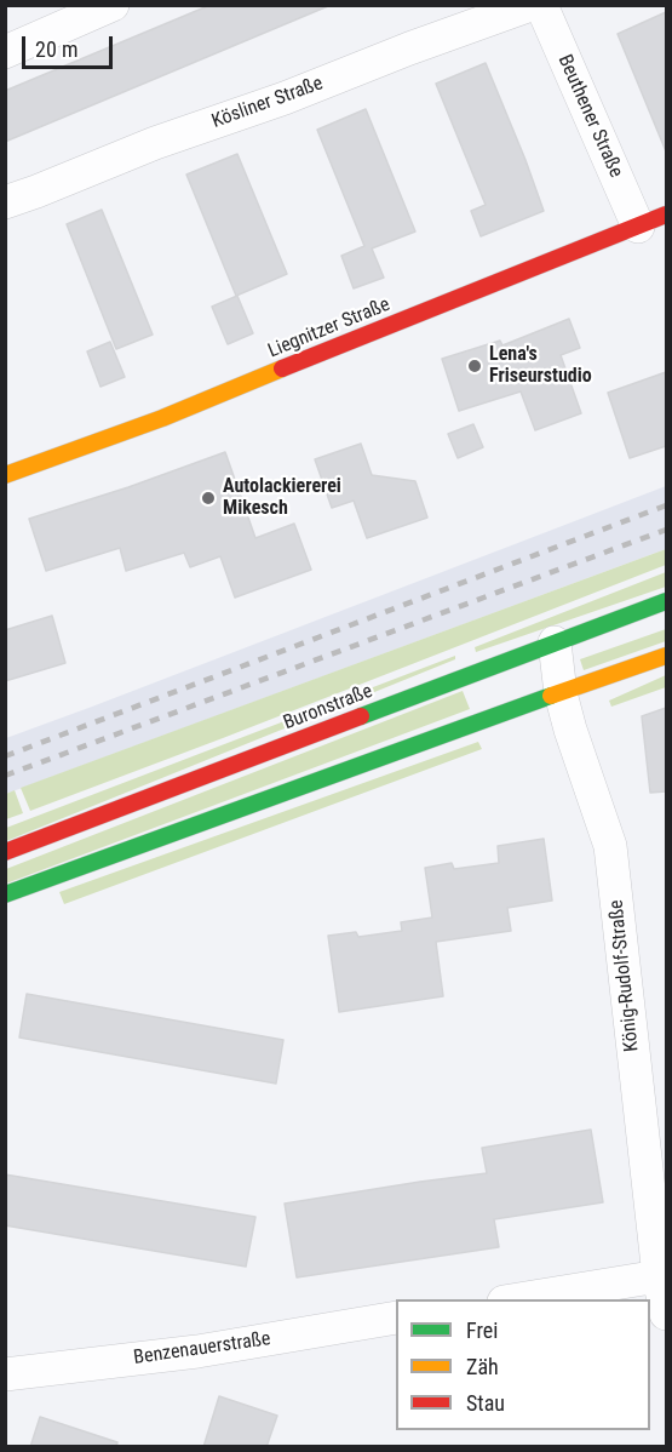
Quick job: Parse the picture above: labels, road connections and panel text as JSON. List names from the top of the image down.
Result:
{
  "streets": {
    "street": [
      "Kösliner Straße",
      "Beuthener Straße",
      "Liegnitzer Straße",
      "Buronstraße",
      "König-Rudolf-Straße",
      "Benzenauerstraße"
    ]
  },
  "crossings": [
    ["Beuthener Straße", "Liegnitzer Straße"],
    ["Buronstraße", "König-Rudolf-Straße"]
  ],
  "places": ["Lena's Friseurstudio", "Autolackiererei Mikesch"],
  "legend": ["Frei", "Zäh", "Stau"],
  "scale_bar": "20 m"
}
